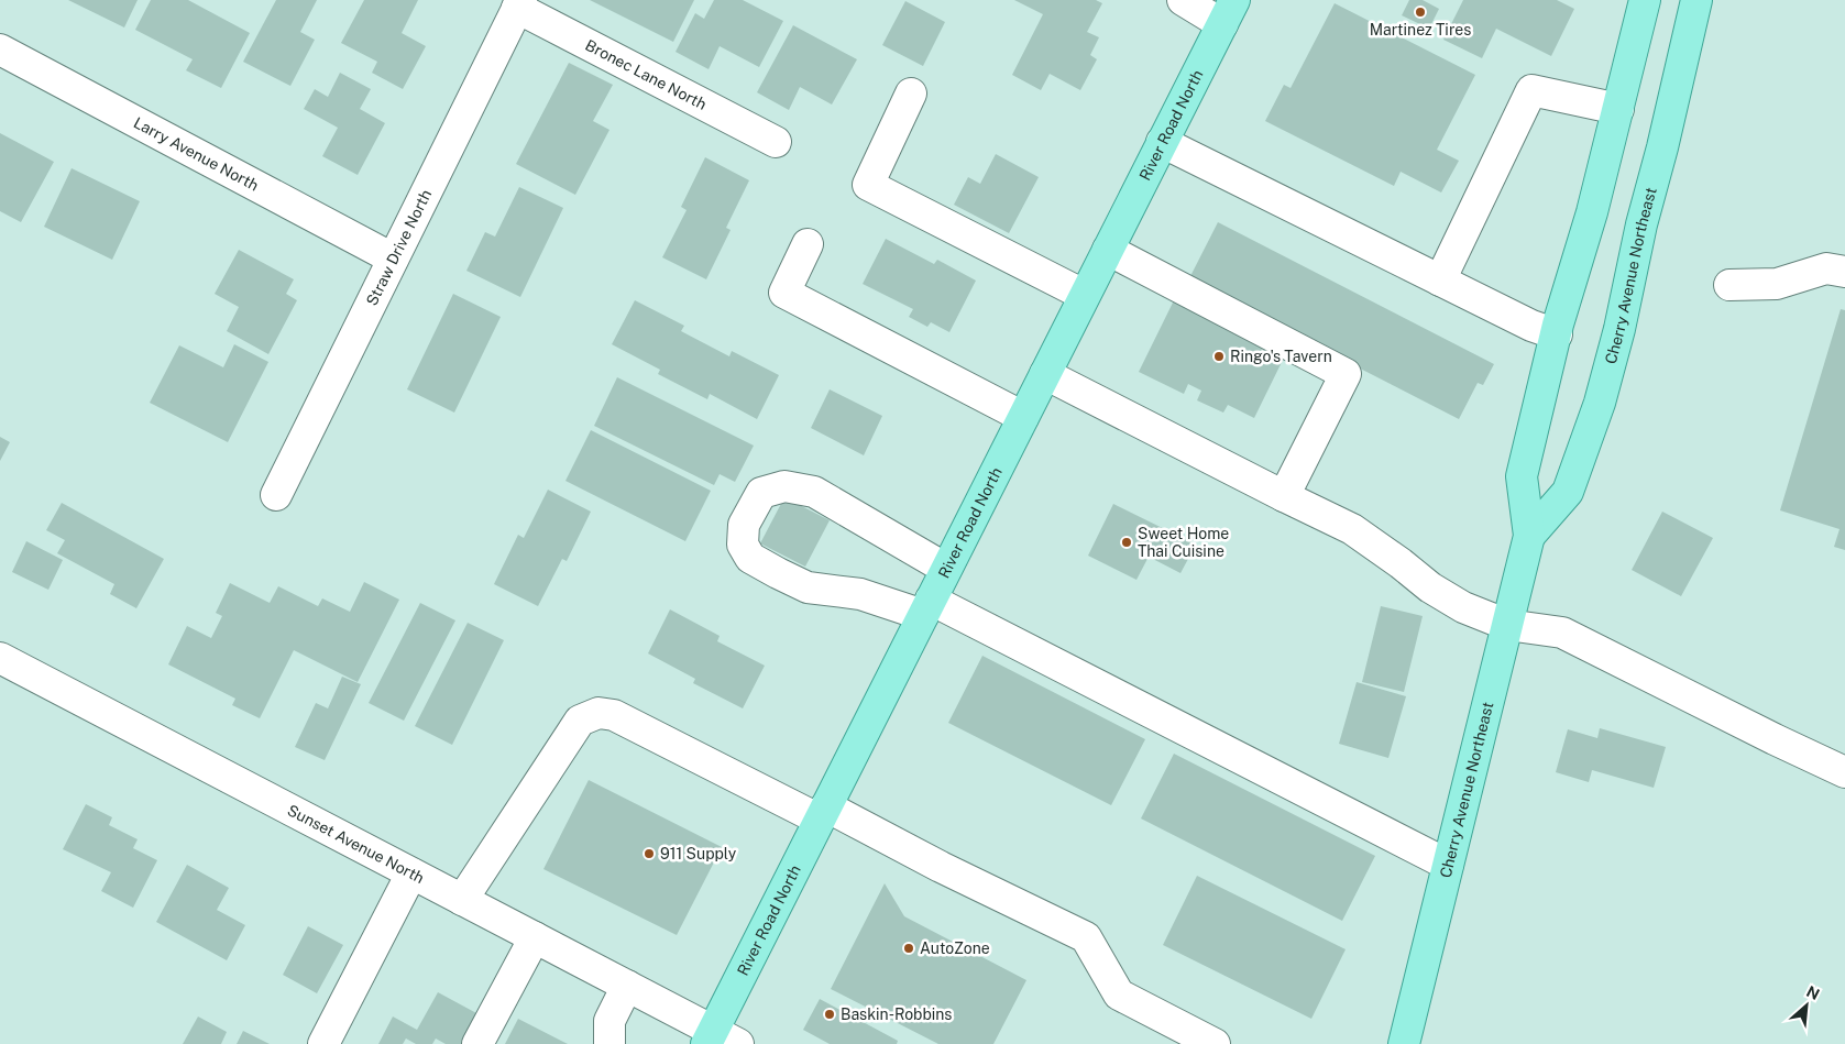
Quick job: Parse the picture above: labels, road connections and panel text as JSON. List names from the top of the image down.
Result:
{
  "streets": {
    "main road": ["River Road North", "Cherry Avenue Northeast"],
    "street": [
      "Bronec Lane North",
      "Larry Avenue North",
      "Straw Drive North",
      "Sunset Avenue North"
    ]
  },
  "crossings": [
    ["Bronec Lane North", "Straw Drive North"],
    ["River Road North", "Sunset Avenue North"],
    ["Larry Avenue North", "Straw Drive North"]
  ],
  "places": [
    "Martinez Tires",
    "Ringo's Tavern",
    "Sweet Home Thai Cuisine",
    "911 Supply",
    "AutoZone",
    "Baskin-Robbins"
  ],
  "north": "top right"
}
